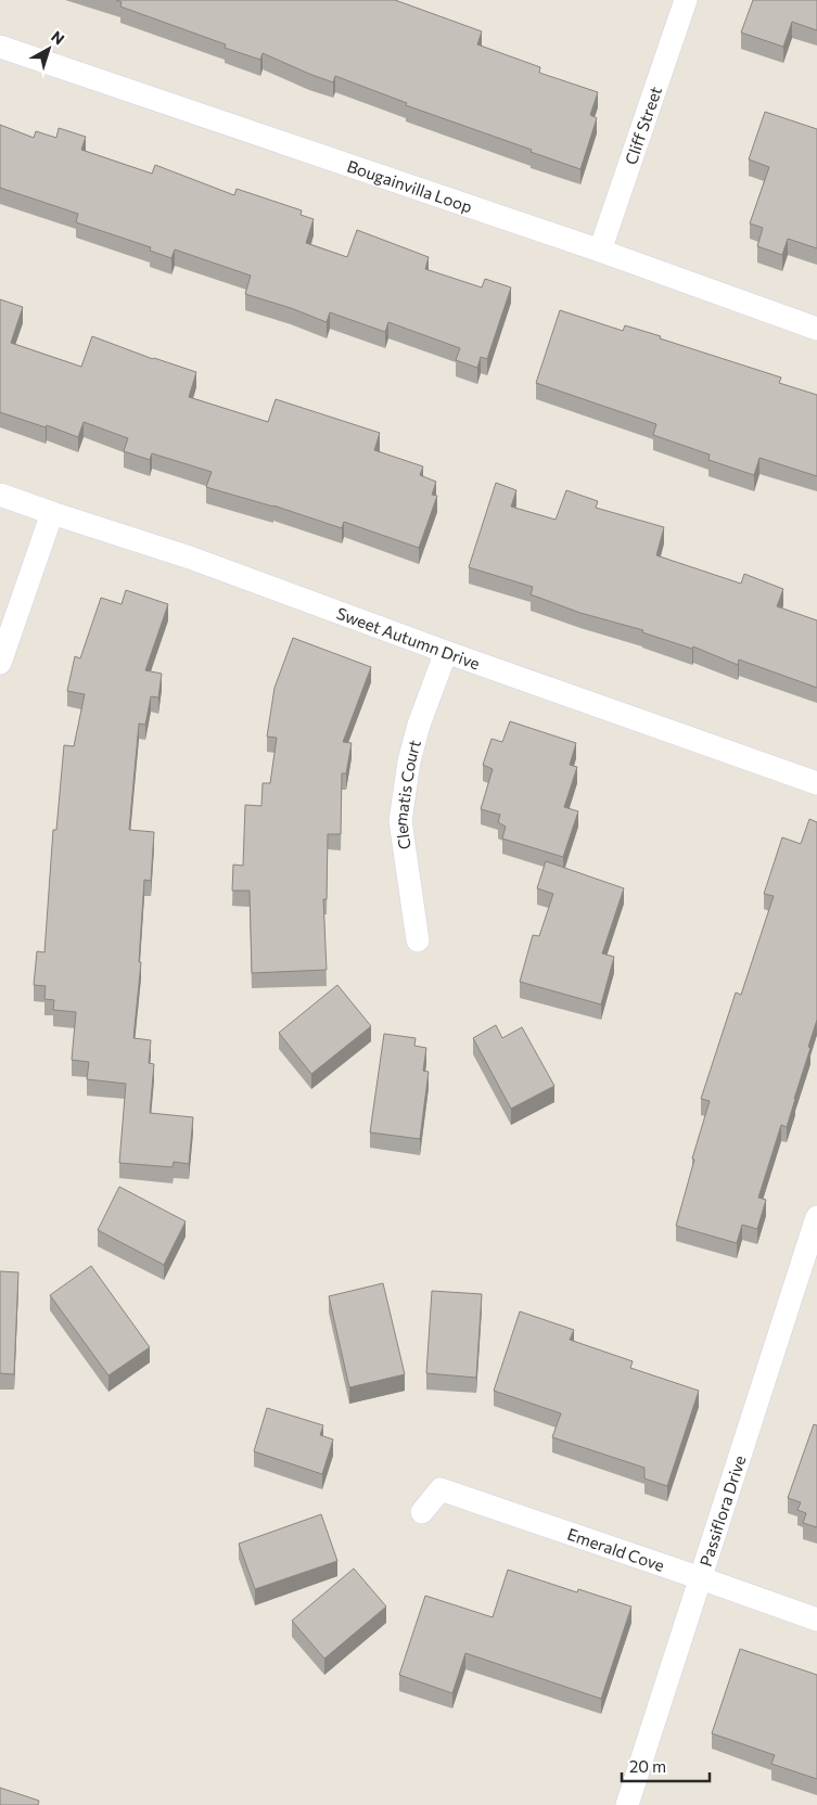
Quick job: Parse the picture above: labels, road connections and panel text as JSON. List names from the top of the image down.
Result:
{
  "streets": {
    "street": [
      "Cliff Street",
      "Bougainvilla Loop",
      "Sweet Autumn Drive",
      "Clematis Court",
      "Passiflora Drive",
      "Emerald Cove"
    ]
  },
  "crossings": [
    ["Cliff Street", "Bougainvilla Loop"],
    ["Sweet Autumn Drive", "Clematis Court"],
    ["Passiflora Drive", "Emerald Cove"]
  ],
  "scale_bar": "20 m",
  "north": "top right"
}
